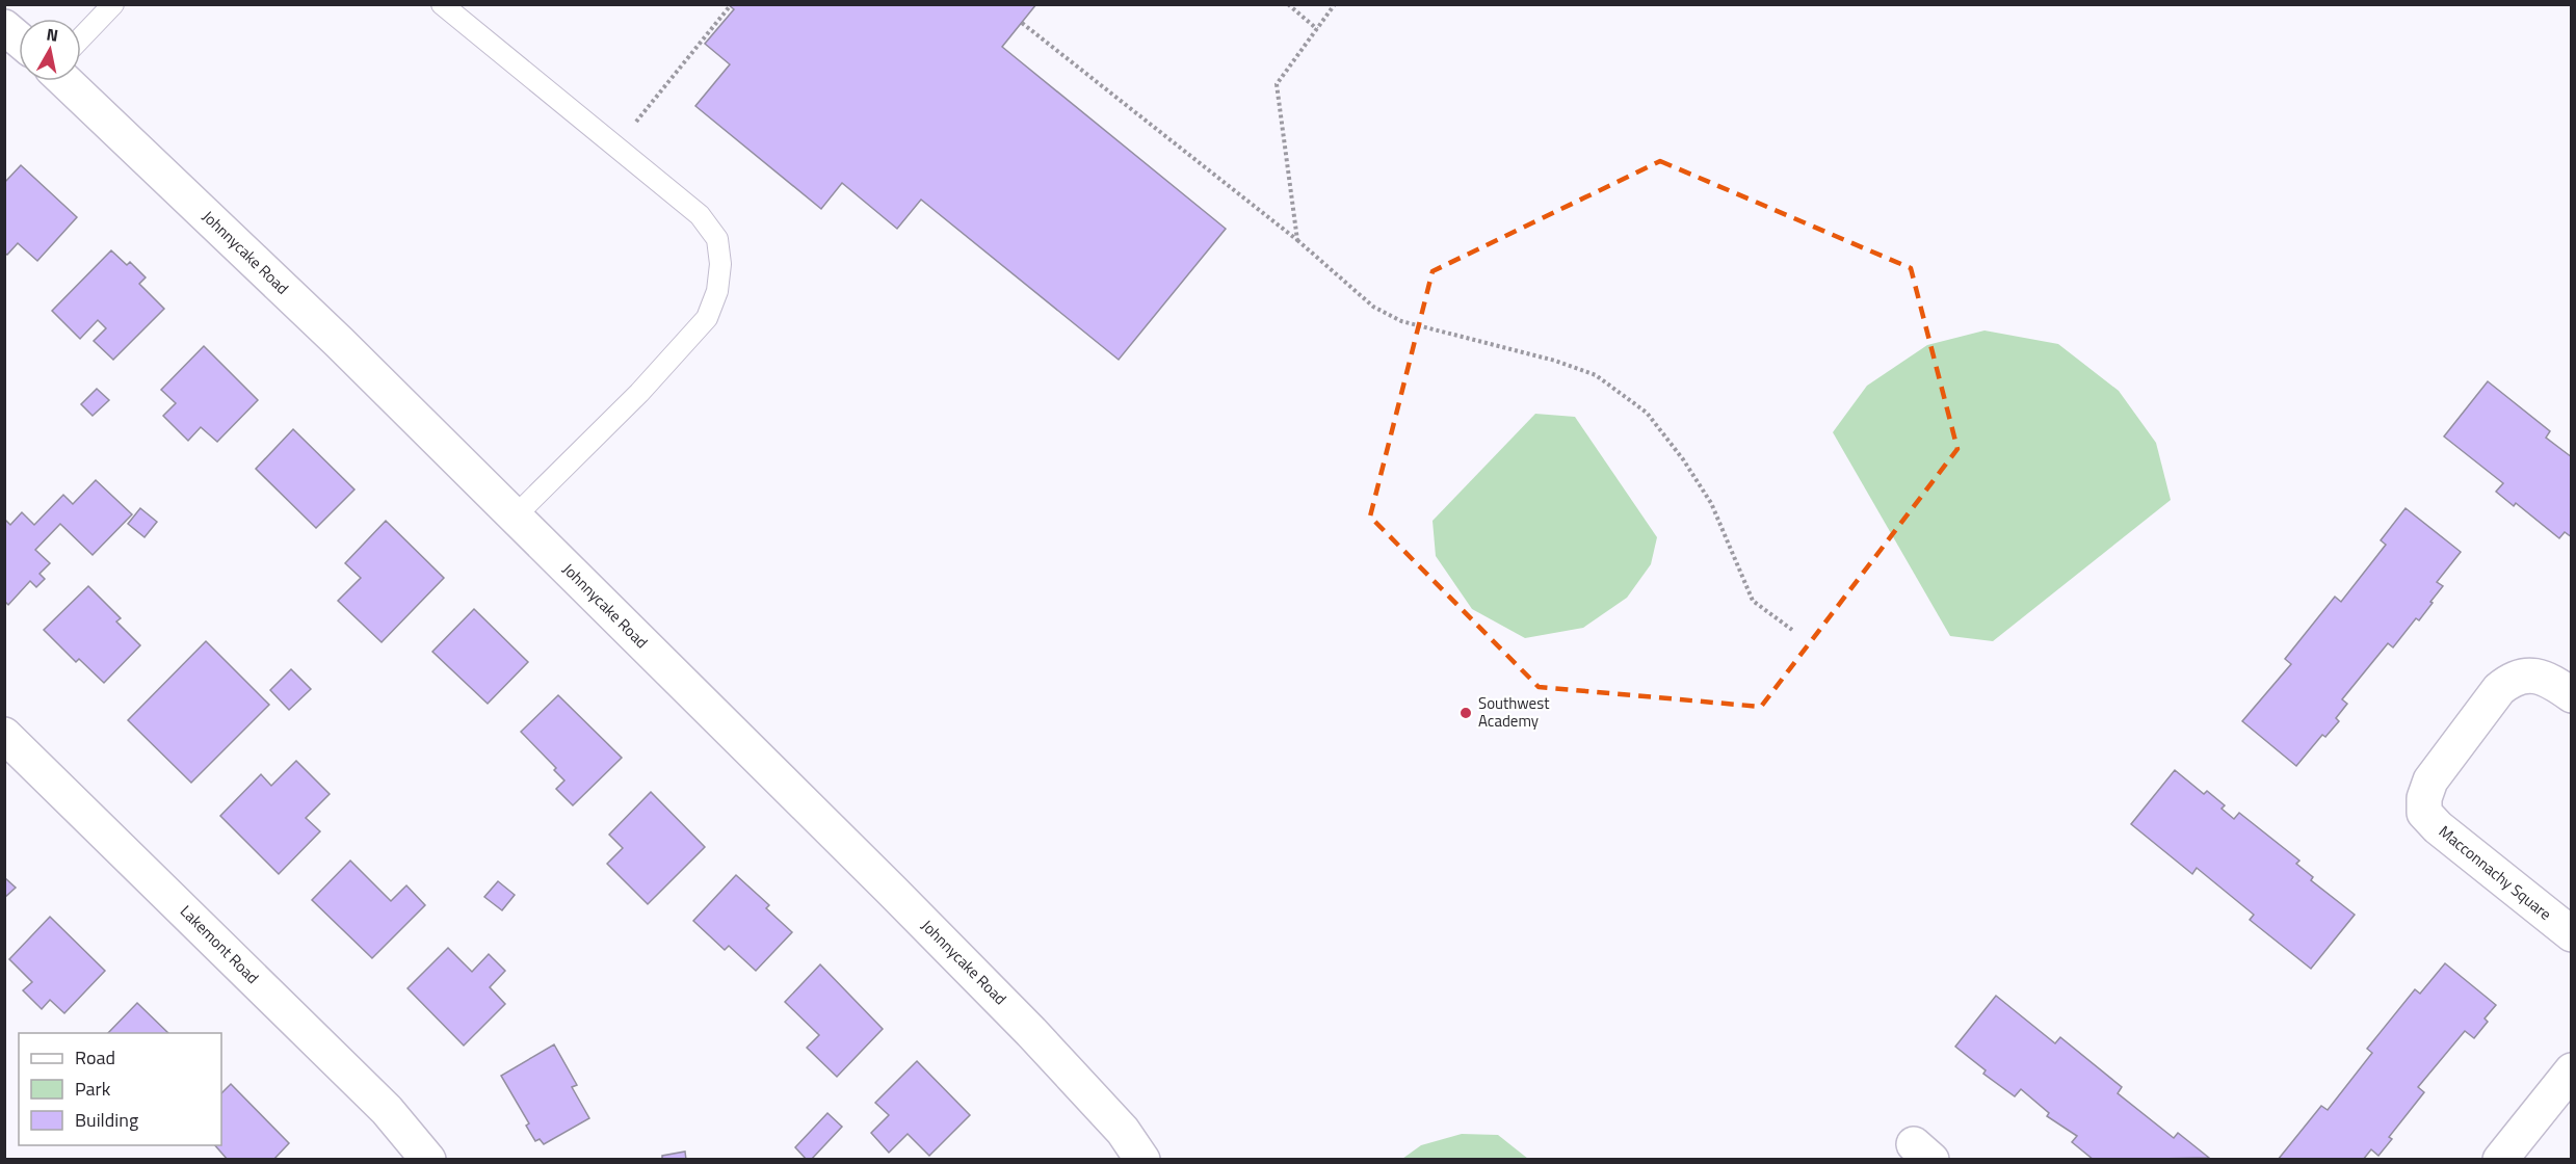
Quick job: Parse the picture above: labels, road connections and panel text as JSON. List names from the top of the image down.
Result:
{
  "streets": {
    "main road": ["Johnnycake Road", "Macconnachy Square", "Lakemont Road"]
  },
  "places": ["Southwest Academy"],
  "legend": ["Road", "Park", "Building"],
  "north": "top"
}
